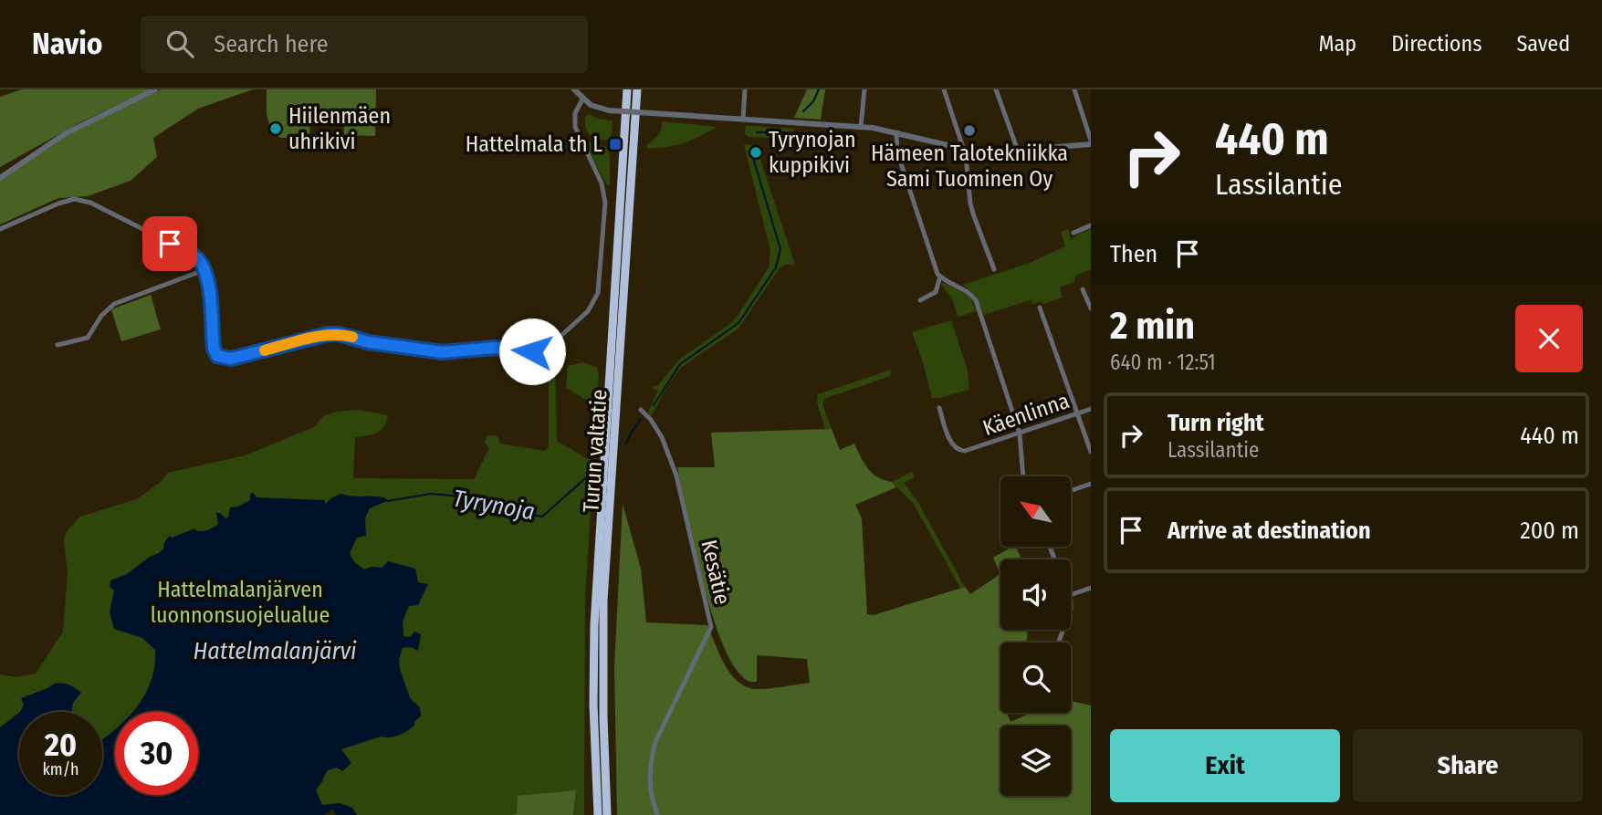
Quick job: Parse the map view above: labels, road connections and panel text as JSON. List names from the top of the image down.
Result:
{
  "streets": {
    "highway": ["Turun valtatie"],
    "street": ["Käenlinna", "Kesätie"]
  },
  "water": ["Tyrynoja", "Hattelmalanjärvi"],
  "parks": ["Hattelmalanjärven luonnonsuojelualue"],
  "places": {
    "other": ["Hiilenmäen uhrikivi", "Hämeen Talotekniikka Sami Tuominen Oy", "Tyrynojan kuppikivi"],
    "transit": ["Hattelmala th L"]
  },
  "north": "top left",
  "page": {
    "header": "Navio",
    "search": "Search here",
    "nav": ["Map", "Directions", "Saved"],
    "turn": ["440 m", "Lassilantie"],
    "then": "Then",
    "heading": ["2 min", "640 m · 12:51"],
    "list": [
      {
        "name": "Turn right",
        "note": "Lassilantie",
        "value": "440 m"
      },
      {
        "name": "Arrive at destination",
        "value": "200 m"
      }
    ],
    "speed": "20 km/h",
    "limit": "30",
    "buttons": ["Exit", "Share"]
  }
}
